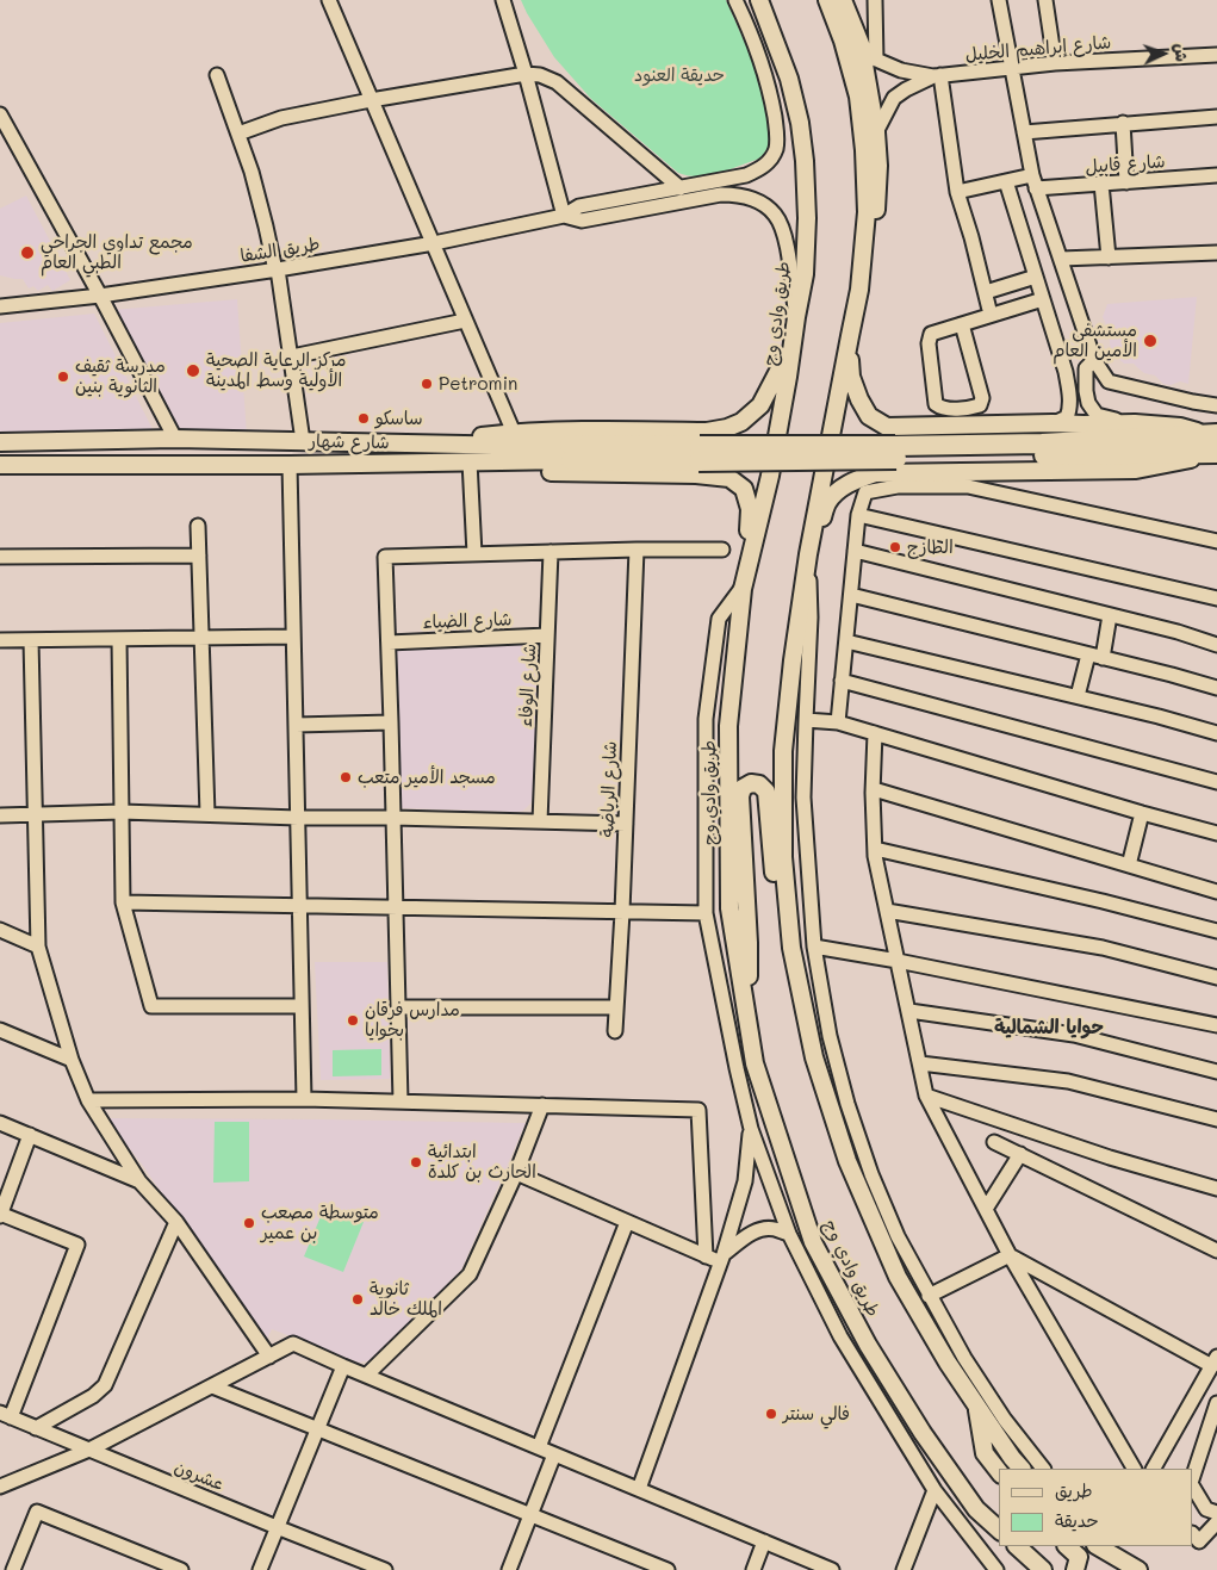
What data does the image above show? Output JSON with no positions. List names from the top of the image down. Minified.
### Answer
{"streets":{"main road":["طريق وادي وج","شارع شهار"],"street":["شارع إبراهيم الخليل","شارع قابيل","طريق الشفا","شارع الضياء","شارع الوفاء","شارع الرياضة","عشرون"]},"crossings":[["شارع الضياء","شارع الوفاء"]],"districts":["حوايا الشمالية"],"parks":["حديقة العنود"],"places":["مجمع تداوي الجراحي الطبي العام","مستشفى الأمين العام","مركز الرعاية الصحية الأولية وسط المدينة","مدرسة ثقيف الثانوية بنين","Petromin","ساسكو","الطازج","مسجد الأمير متعب","مدارس فرقان بحوايا","ابتدائية الحارث بن كلدة","متوسطة مصعب بن عمير","ثانوية الملك خالد","فالي سنتر"],"legend":["طريق","حديقة"],"north":"right"}
